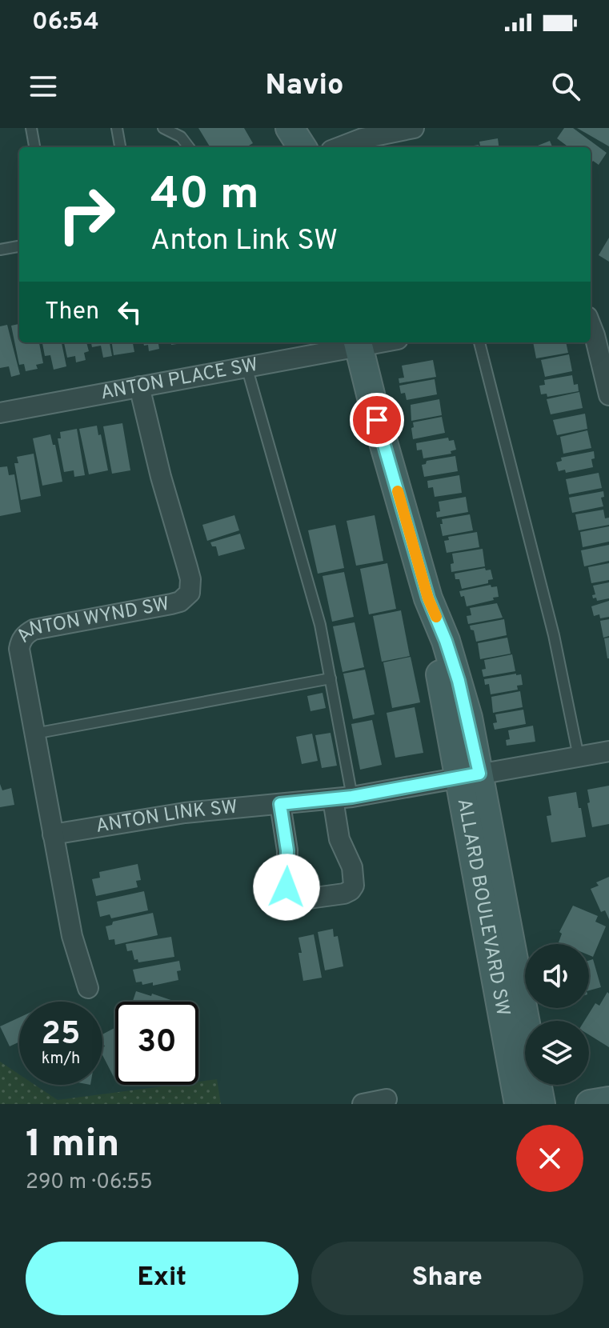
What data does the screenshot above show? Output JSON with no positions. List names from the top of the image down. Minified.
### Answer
{"streets":{"street":["ANTON PLACE SW","ANTON WYND SW","ANTON LINK SW","ALLARD BOULEVARD SW"]},"crossings":[["ANTON PLACE SW","ANTON WYND SW"],["ANTON PLACE SW","ALLARD BOULEVARD SW"],["ANTON WYND SW","ANTON LINK SW"],["ANTON LINK SW","ALLARD BOULEVARD SW"]],"page":{"status":"06:54","header":"Navio","turn":["40 m","Anton Link SW"],"then":"Then","speed":"25 km/h","limit":"30","heading":["1 min","290 m · 06:55"],"buttons":["Exit","Share"]}}
